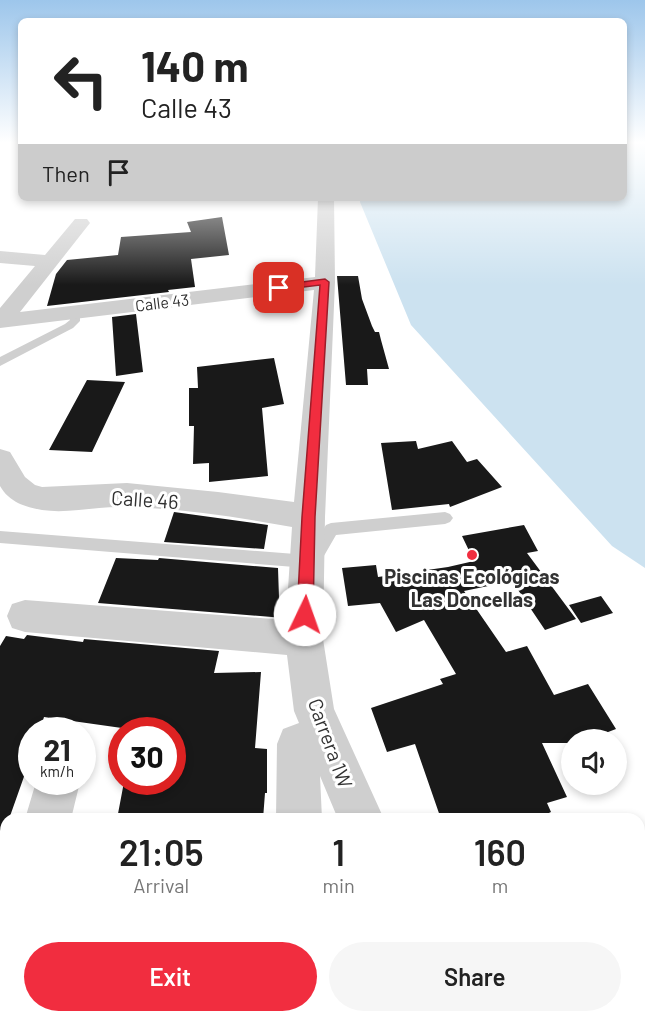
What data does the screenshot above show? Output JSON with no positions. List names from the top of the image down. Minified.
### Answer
{"streets":{"street":["Calle 43","Calle 46","Carrera 1W"]},"crossings":[["Calle 43","Carrera 1W"],["Calle 46","Carrera 1W"]],"places":["Piscinas Ecológicas Las Doncellas"],"page":{"turn":["140 m","Calle 43"],"then":"Then","speed":"21 km/h","limit":"30","eta":["21:05","Arrival","1","min","160","m"],"buttons":["Exit","Share"]}}
